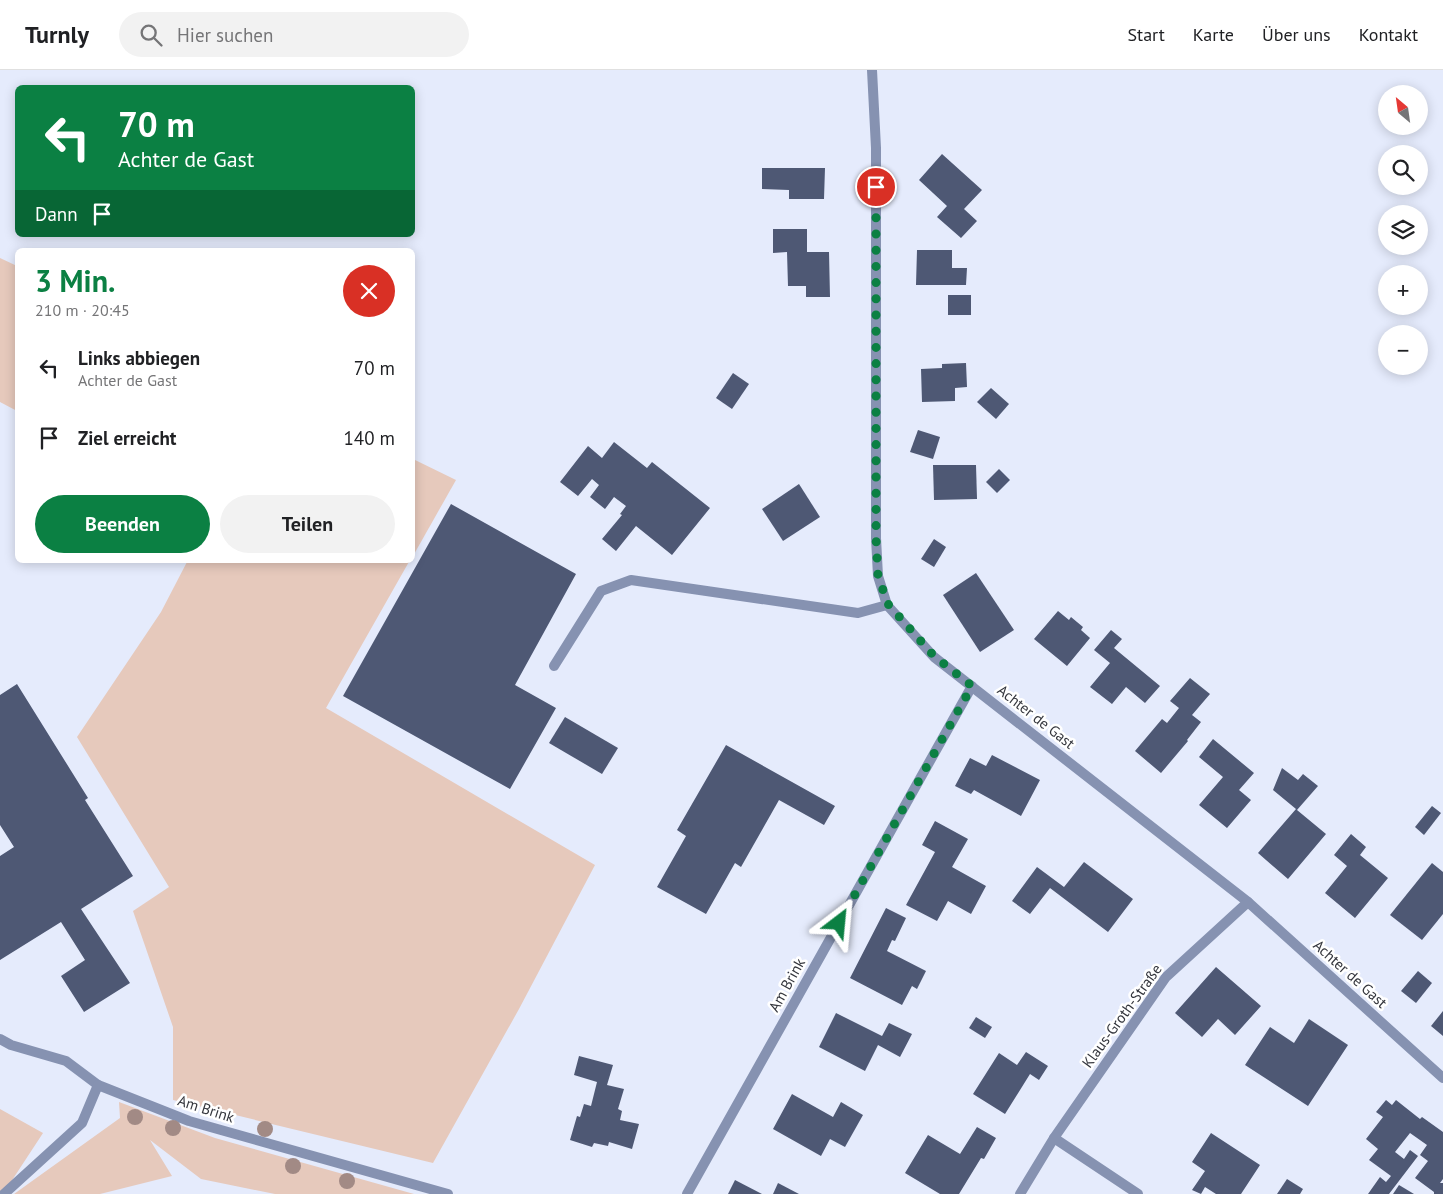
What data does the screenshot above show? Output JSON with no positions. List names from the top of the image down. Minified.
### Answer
{"streets":{"street":["Achter de Gast","Am Brink","Klaus-Groth-Straße"]},"crossings":[["Achter de Gast","Am Brink"],["Achter de Gast","Klaus-Groth-Straße"]],"north":"top left","page":{"header":"Turnly","search":"Hier suchen","nav":["Start","Karte","Über uns","Kontakt"],"map_buttons":["+","−"],"turn":["70 m","Achter de Gast"],"then":"Dann","heading":["3 Min.","210 m · 20:45"],"list":[{"name":"Links abbiegen","note":"Achter de Gast","value":"70 m"},{"name":"Ziel erreicht","value":"140 m"}],"buttons":["Beenden","Teilen"]}}
